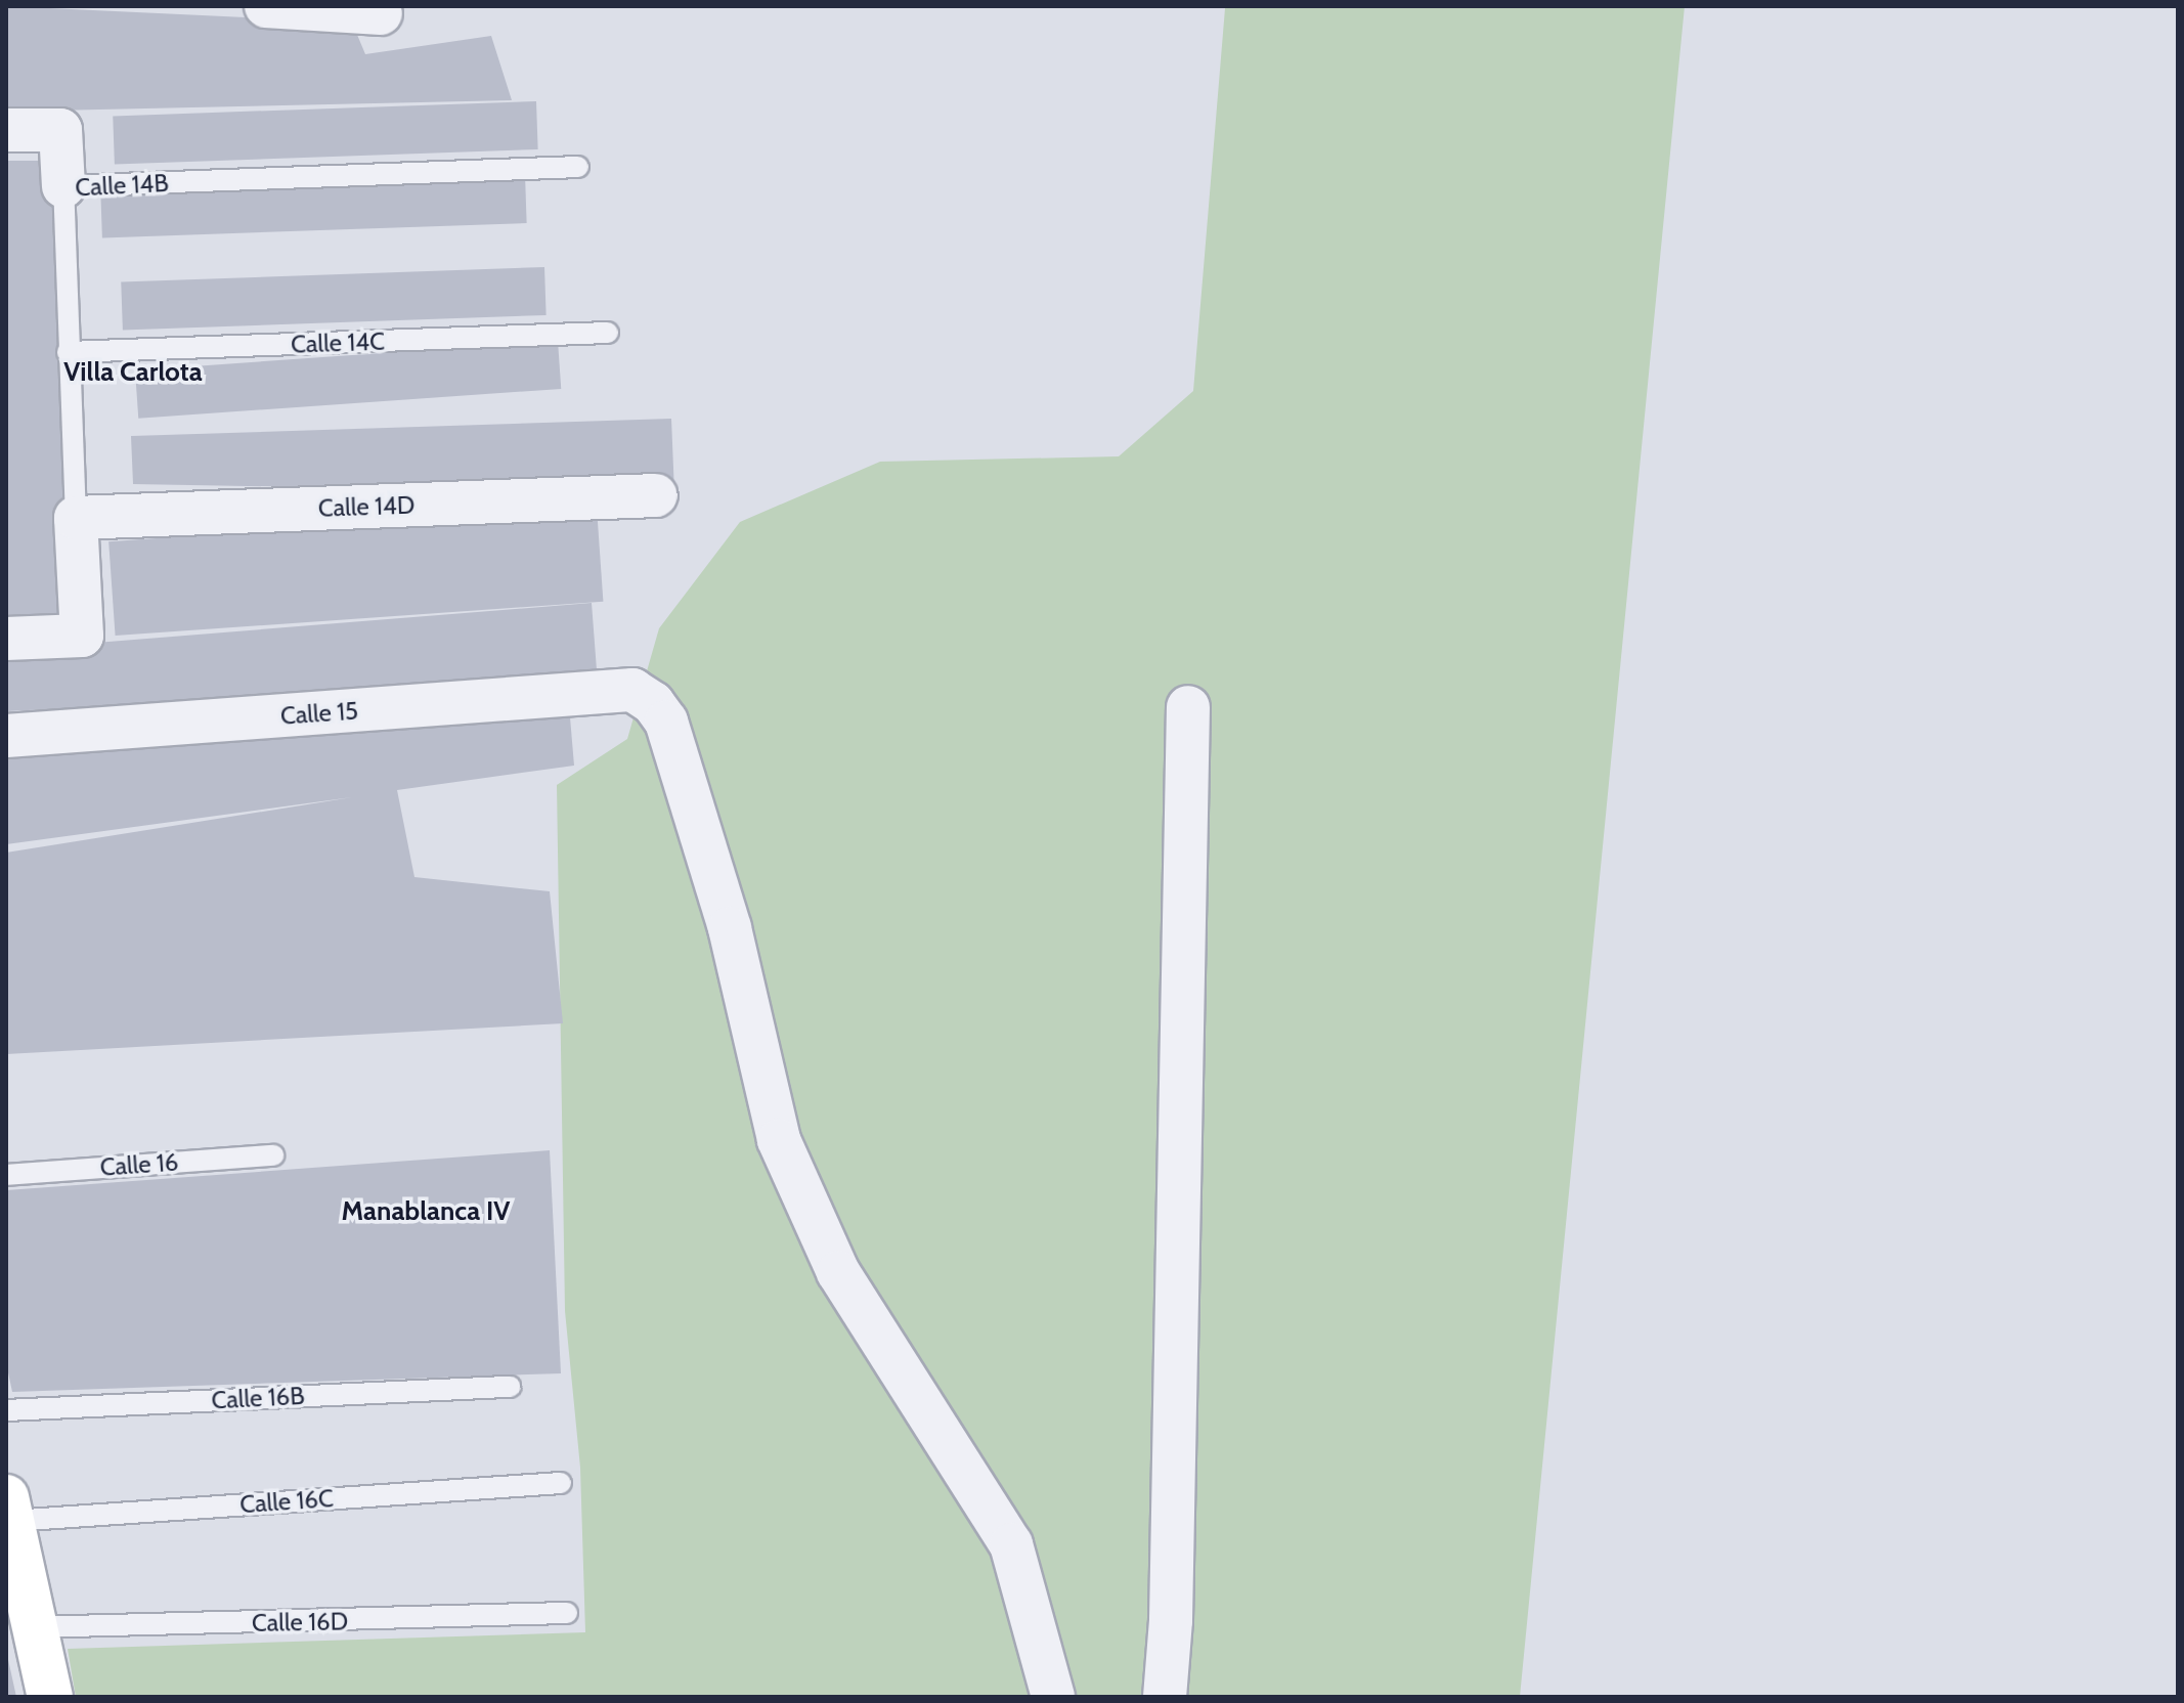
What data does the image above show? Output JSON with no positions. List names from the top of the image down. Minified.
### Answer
{"streets":{"street":["Calle 14B","Calle 14D","Calle 15"],"lane":["Calle 14C","Calle 16","Calle 16B","Calle 16C","Calle 16D"]},"crossings":[["Calle 14B","Calle 14C"],["Calle 14B","Calle 14D"]],"districts":["Villa Carlota","Manablanca IV"]}
